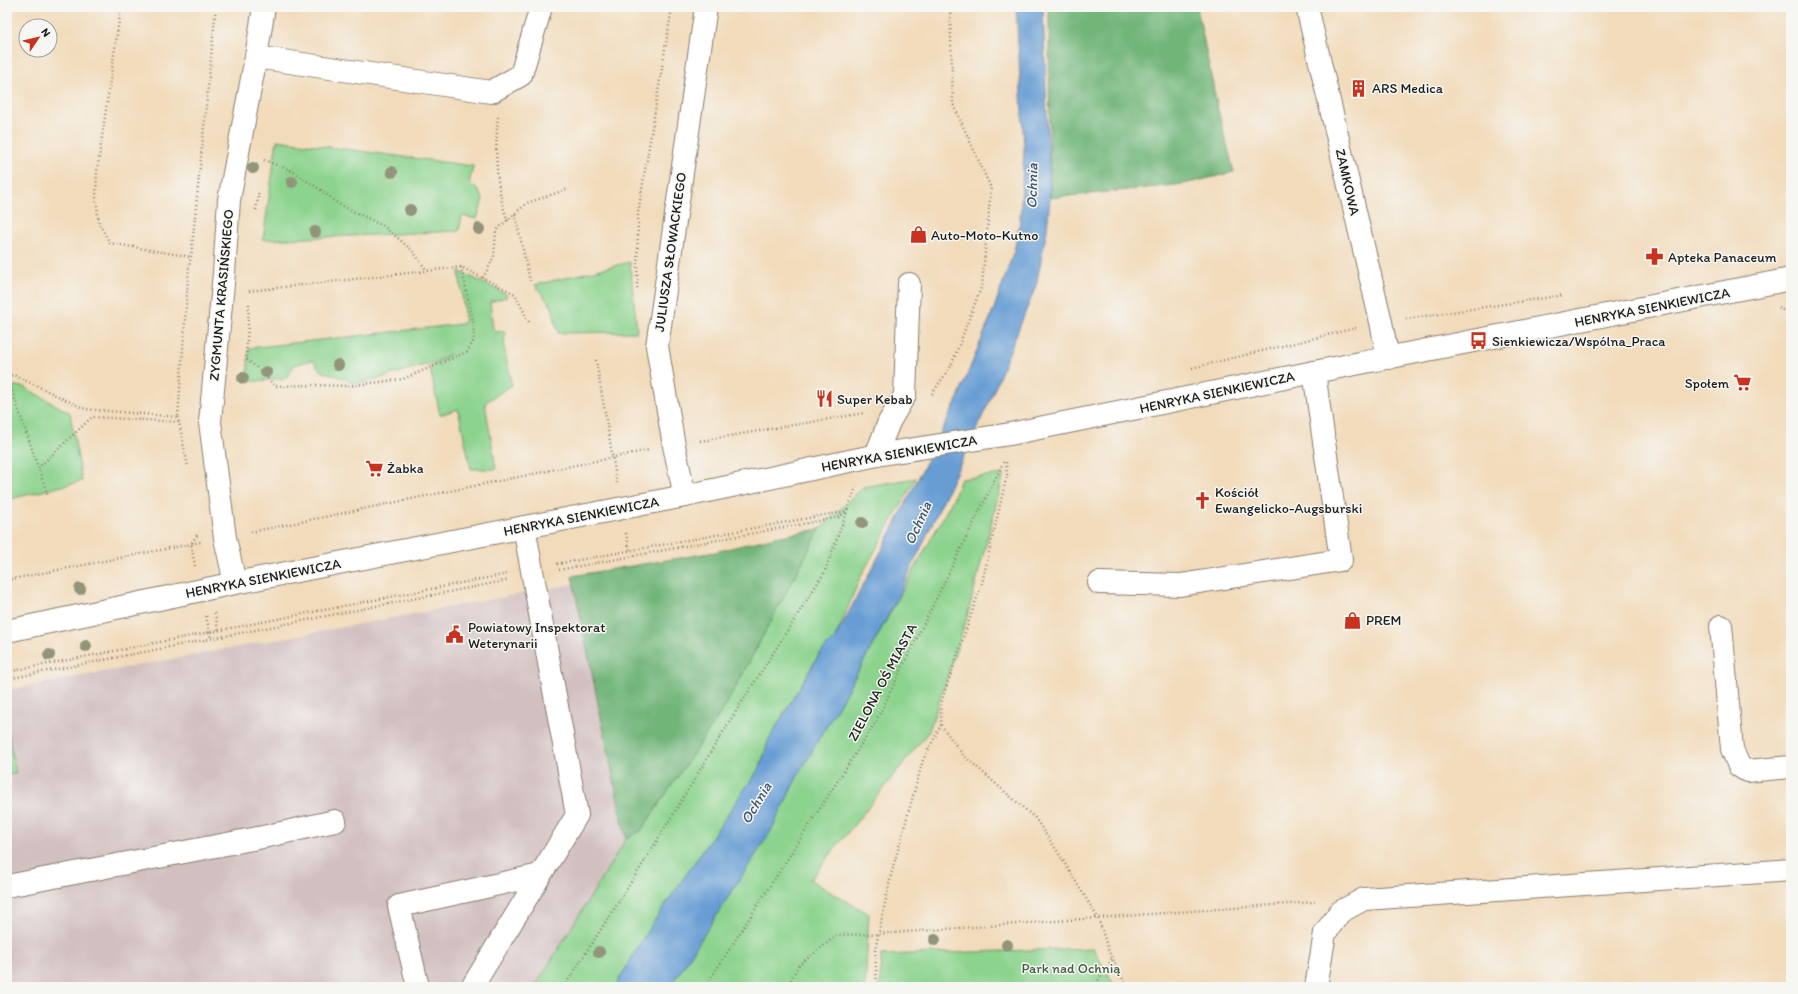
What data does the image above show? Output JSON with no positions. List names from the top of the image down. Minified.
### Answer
{"streets":{"street":["ZAMKOWA","JULIUSZA SŁOWACKIEGO","ZYGMUNTA KRASIŃSKIEGO","HENRYKA SIENKIEWICZA"],"path":["ZIELONA OŚ MIASTA"]},"crossings":[["ZAMKOWA","HENRYKA SIENKIEWICZA"],["JULIUSZA SŁOWACKIEGO","HENRYKA SIENKIEWICZA"],["ZYGMUNTA KRASIŃSKIEGO","HENRYKA SIENKIEWICZA"]],"water":["Ochnia"],"parks":["Park nad Ochnią"],"places":{"building":["ARS Medica"],"shop":["Auto-Moto-Kutno","PREM"],"pharmacy":["Apteka Panaceum"],"bus stop":["Sienkiewicza/Wspólna_Praca"],"supermarket":["Społem","Żabka"],"restaurant":["Super Kebab"],"church":["Kościół Ewangelicko-Augsburski"],"public building":["Powiatowy Inspektorat Weterynarii"]},"north":"top right"}
